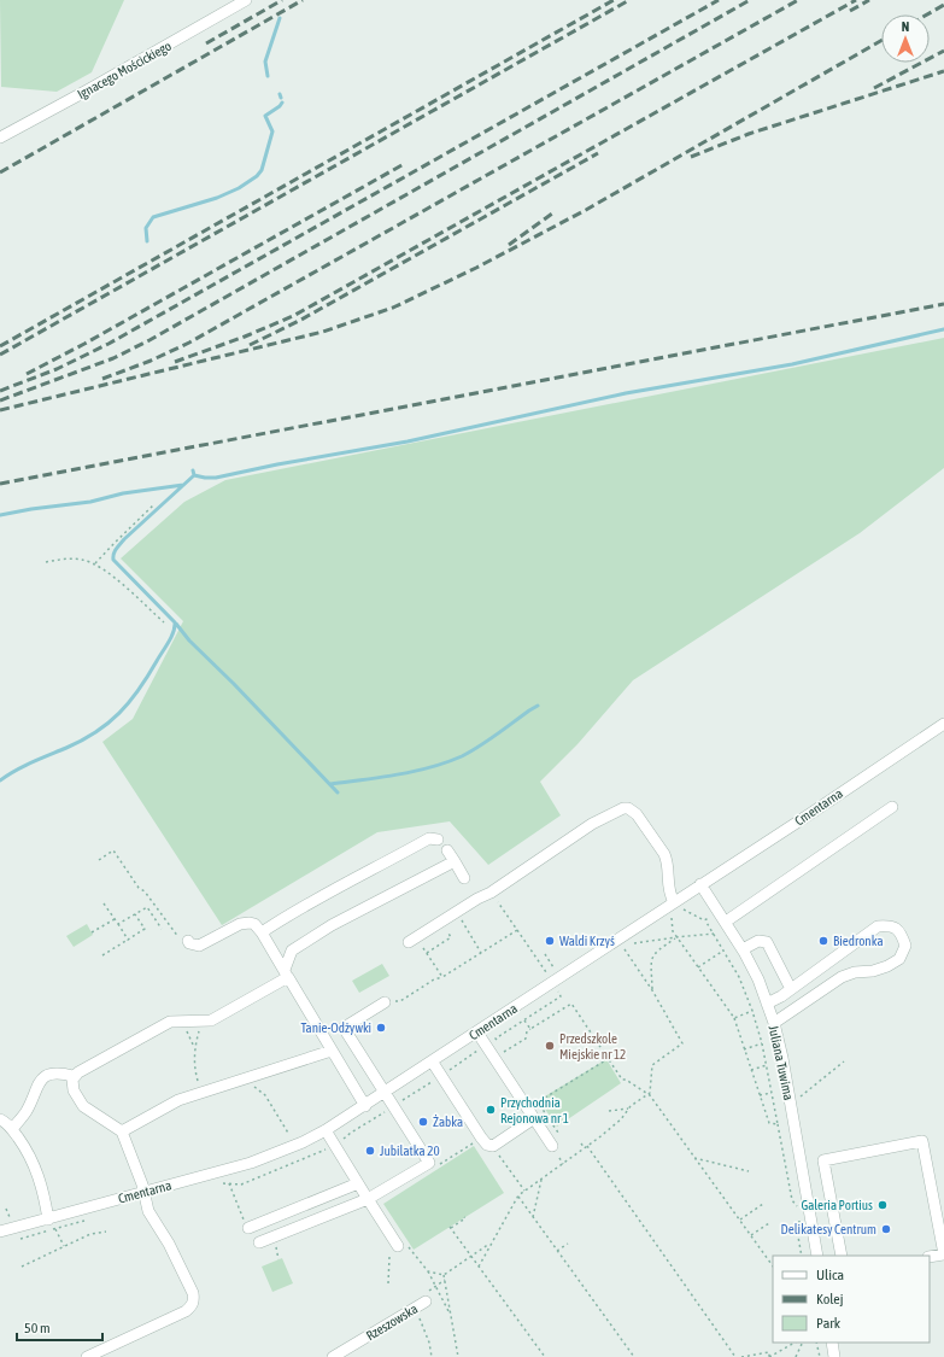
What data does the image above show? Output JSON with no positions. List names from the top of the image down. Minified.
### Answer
{"streets":{"street":["Ignacego Mościckiego","Cmentarna","Juliana Tuwima","Rzeszowska"]},"crossings":[["Cmentarna","Juliana Tuwima"]],"places":["Waldi Krzyś","Biedronka","Tanie-Odżywki","Przedszkole Miejskie nr 12","Przychodnia Rejonowa nr 1","Żabka","Jubilatka 20","Galeria Portius","Delikatesy Centrum"],"legend":["Ulica","Kolej","Park"],"scale_bar":"50 m","north":"top"}
